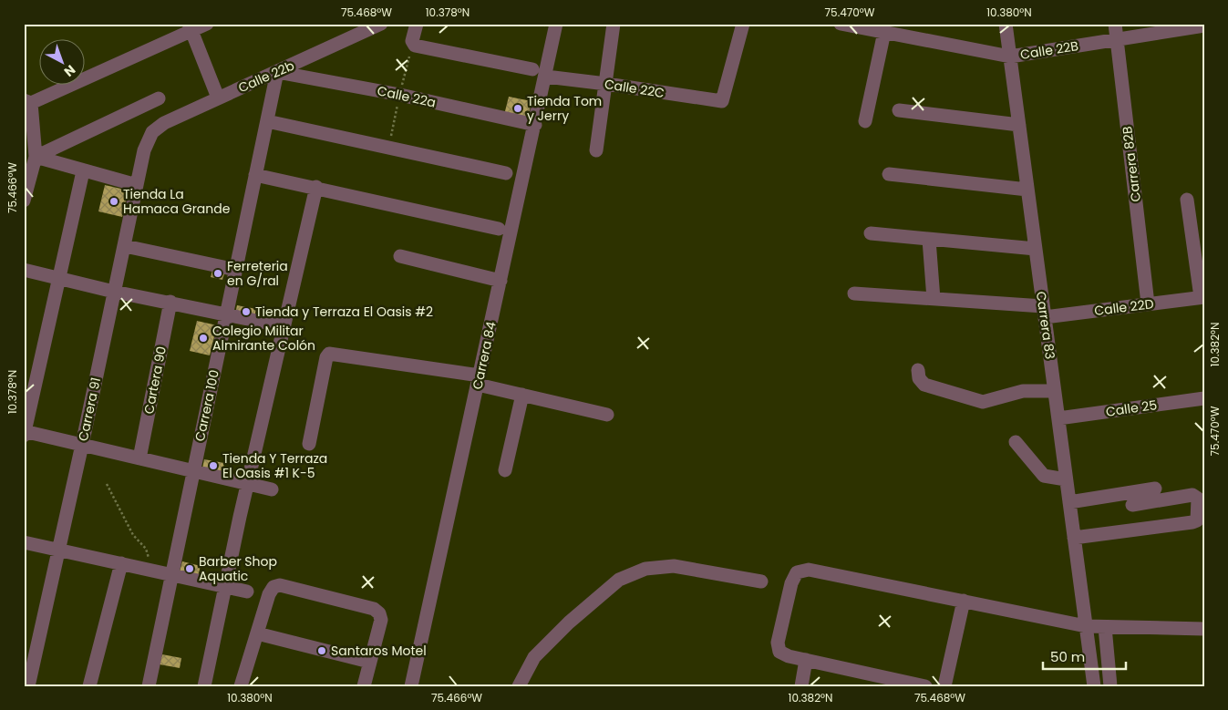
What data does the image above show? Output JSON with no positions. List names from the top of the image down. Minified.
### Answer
{"streets":{"street":["Calle 22B","Calle 22b","Calle 22C","Calle 22a","Carrera 82B","Calle 22D","Carrera 83","Carrera 84","Cartera 90","Carrera 100","Calle 25","Carrera 91"]},"crossings":[["Calle 22B","Carrera 82B"],["Calle 22B","Carrera 83"],["Calle 22b","Calle 22a"],["Calle 22b","Carrera 100"],["Calle 22b","Carrera 91"],["Calle 22C","Carrera 84"],["Calle 22a","Carrera 84"],["Calle 22a","Carrera 100"],["Carrera 82B","Calle 22D"],["Calle 22D","Carrera 83"],["Carrera 83","Calle 25"]],"places":["Tienda Tom y Jerry","Tienda La Hamaca Grande","Ferreteria en G/ral","Tienda y Terraza El Oasis #2","Colegio Militar Almirante Colón","Tienda Y Terraza El Oasis #1 K-5","Barber Shop Aquatic","Santaros Motel"],"scale_bar":"50 m","north":"bottom right","coordinates":["75.468°W","10.378°N","75.470°W","10.380°N","75.466°W","10.382°N"]}
